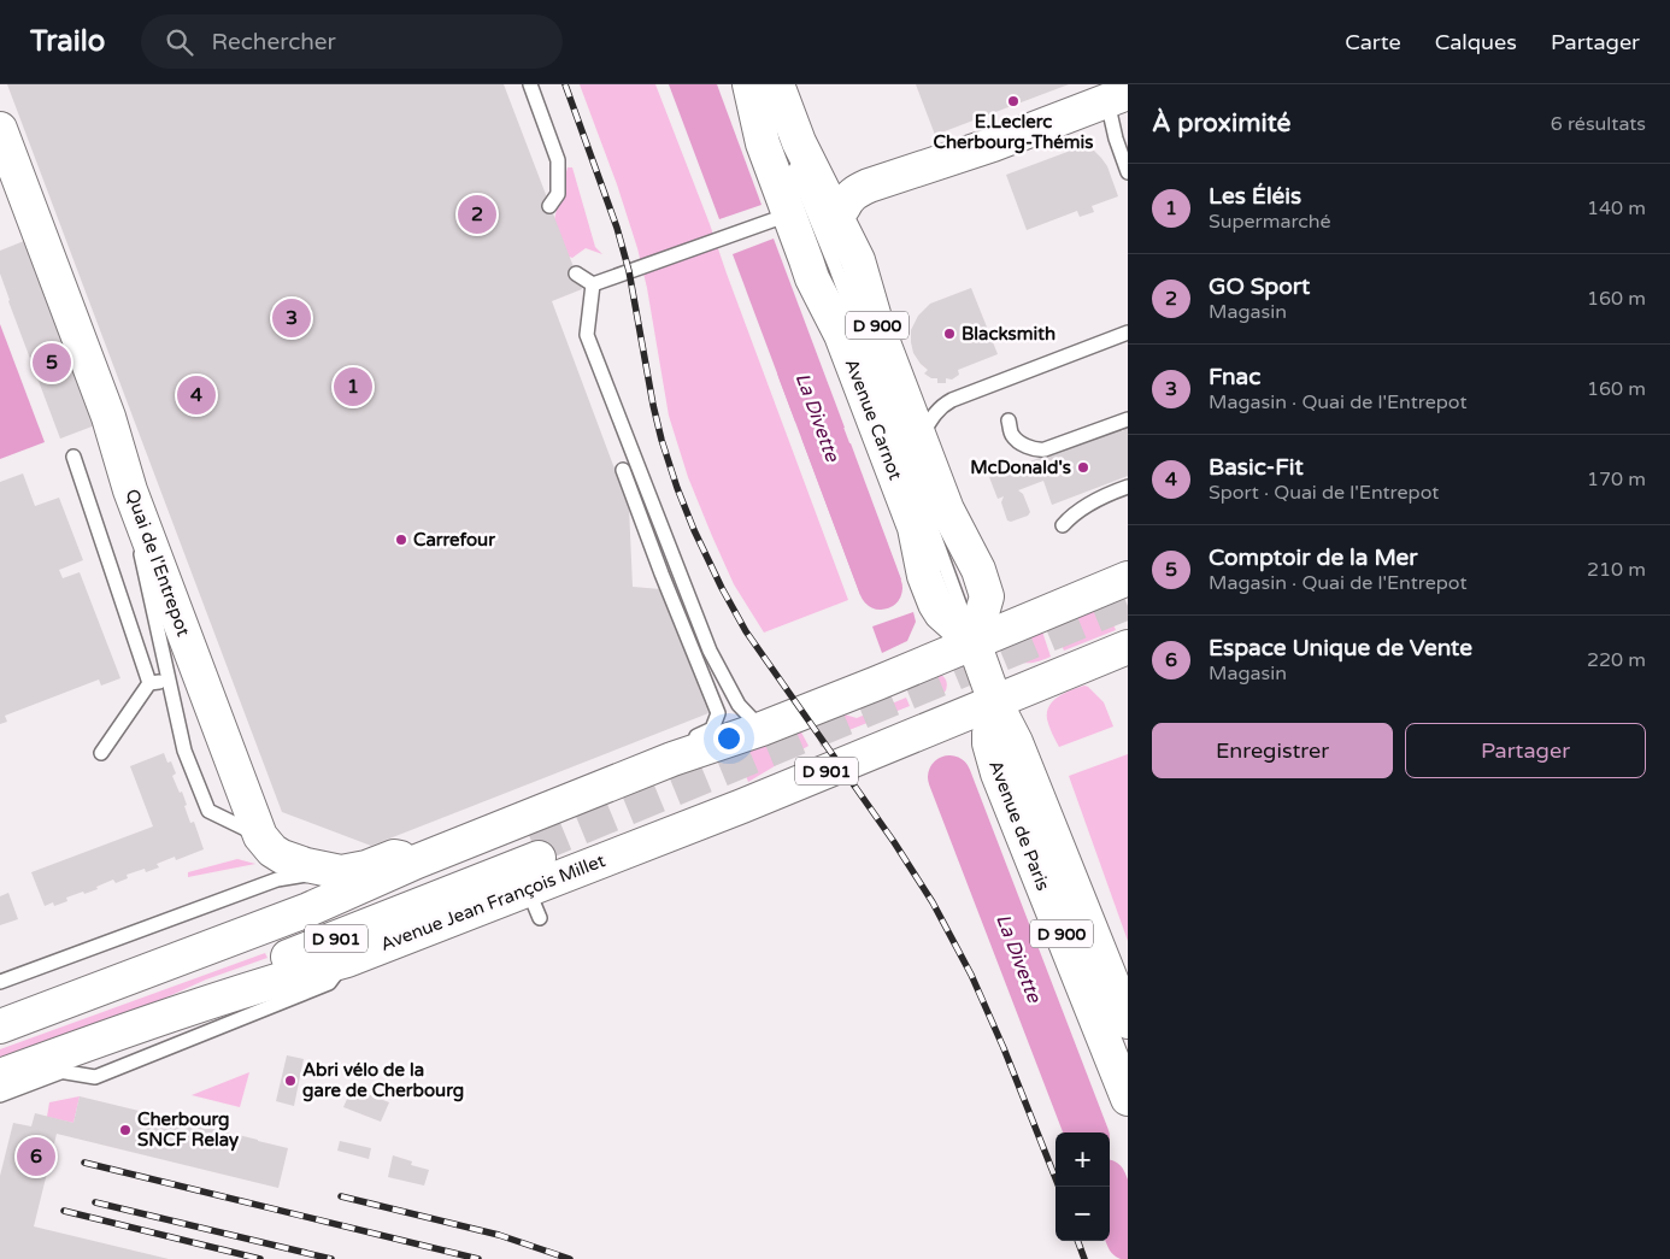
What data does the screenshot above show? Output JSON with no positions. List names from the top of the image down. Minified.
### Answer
{"streets":{"main road":["D 900","Avenue Carnot","Quai de l'Entrepot","D 901","Avenue de Paris","Avenue Jean François Millet"]},"crossings":[["D 900","Avenue Carnot"],["D 900","D 901"],["D 900","Avenue de Paris"],["D 900","Avenue Jean François Millet"],["Avenue Carnot","D 901"],["Quai de l'Entrepot","D 901"],["D 901","Avenue de Paris"],["D 901","Avenue Jean François Millet"],["Avenue de Paris","Avenue Jean François Millet"]],"water":["La Divette"],"places":["E.Leclerc Cherbourg-Thémis","Blacksmith","McDonald's","Carrefour","Abri vélo de la gare de Cherbourg","Cherbourg SNCF Relay"],"page":{"header":"Trailo","search":"Rechercher","nav":["Carte","Calques","Partager"],"heading":["À proximité","6 résultats"],"list":[{"mark":"1","name":"Les Éléis","note":"Supermarché","value":"140 m"},{"mark":"2","name":"GO Sport","note":"Magasin","value":"160 m"},{"mark":"3","name":"Fnac","note":"Magasin · Quai de l'Entrepot","value":"160 m"},{"mark":"4","name":"Basic-Fit","note":"Sport · Quai de l'Entrepot","value":"170 m"},{"mark":"5","name":"Comptoir de la Mer","note":"Magasin · Quai de l'Entrepot","value":"210 m"},{"mark":"6","name":"Espace Unique de Vente","note":"Magasin","value":"220 m"}],"pins":["2","3","5","1","4","6"],"buttons":["Enregistrer","Partager"],"map_buttons":["+","−"]}}
